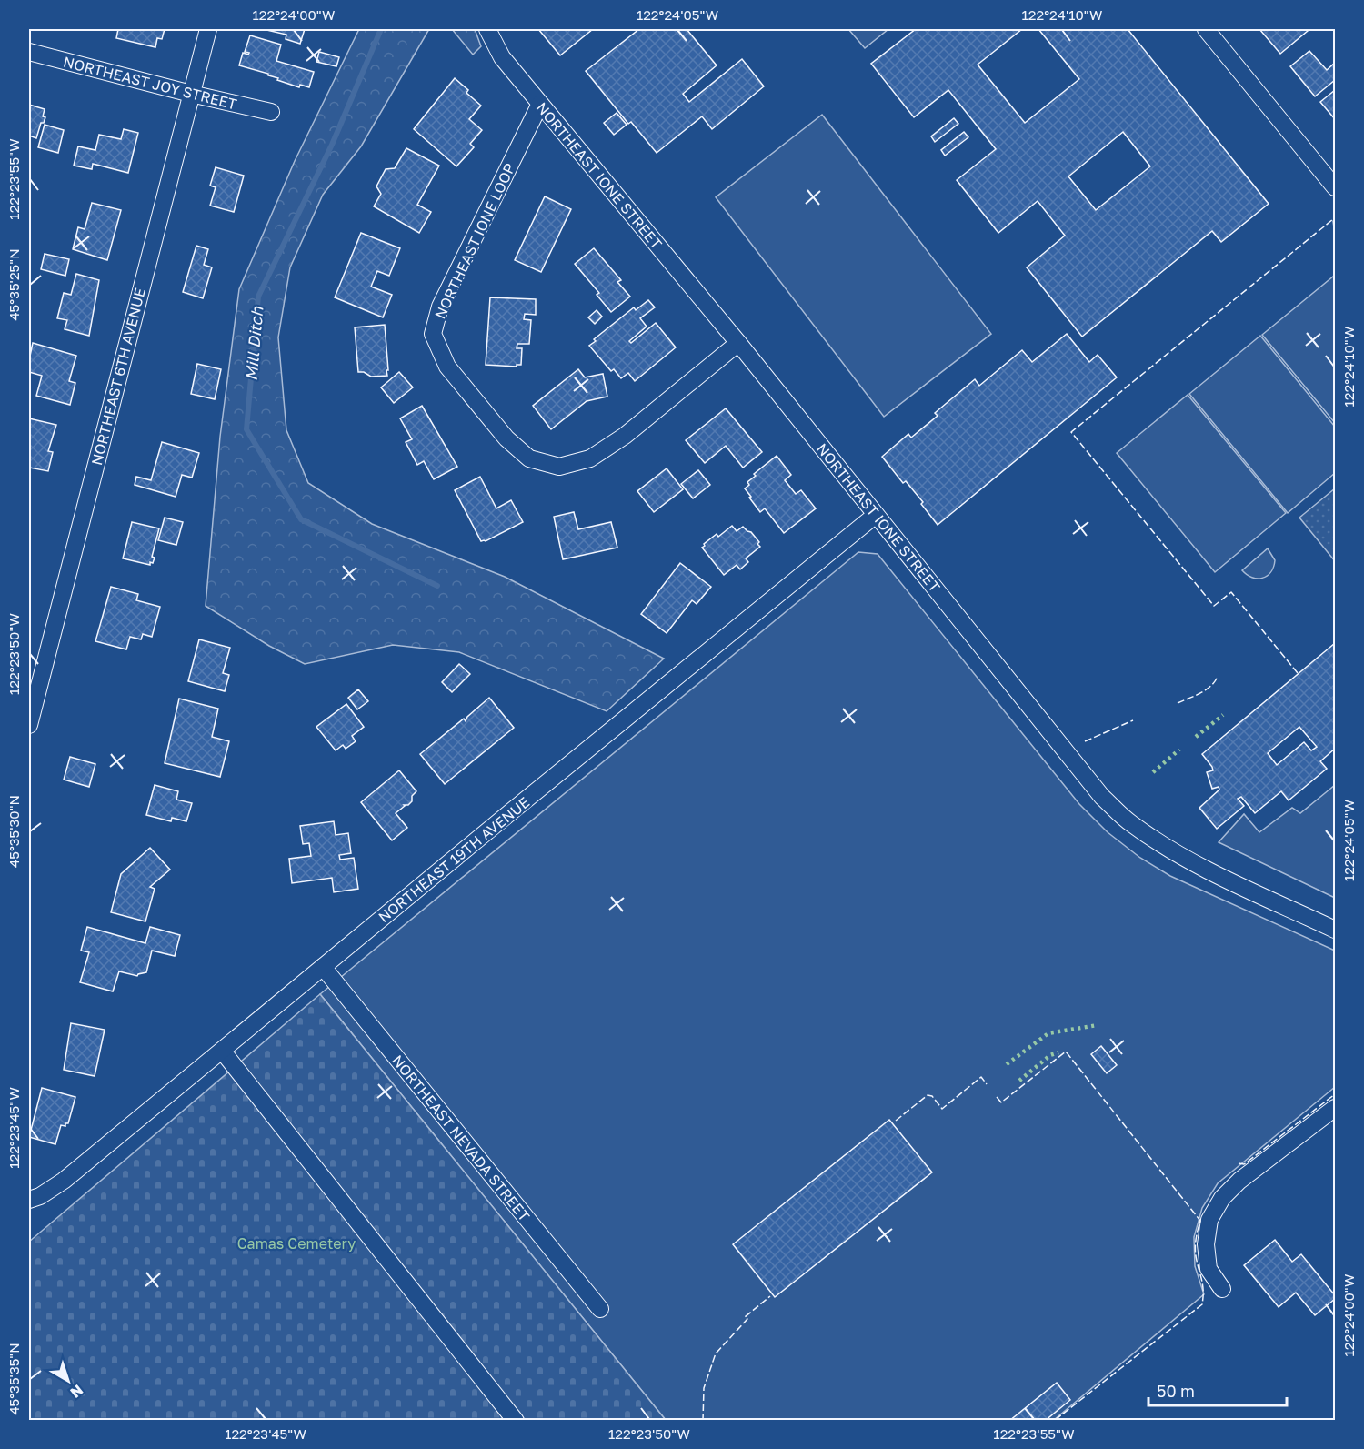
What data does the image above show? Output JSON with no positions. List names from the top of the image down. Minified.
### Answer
{"streets":{"street":["NORTHEAST JOY STREET","NORTHEAST IONE STREET","NORTHEAST IONE LOOP","NORTHEAST 6TH AVENUE","NORTHEAST 19TH AVENUE","NORTHEAST NEVADA STREET"]},"crossings":[["NORTHEAST JOY STREET","NORTHEAST 6TH AVENUE"],["NORTHEAST IONE STREET","NORTHEAST IONE LOOP"],["NORTHEAST IONE STREET","NORTHEAST 19TH AVENUE"],["NORTHEAST 19TH AVENUE","NORTHEAST NEVADA STREET"]],"water":["Mill Ditch"],"parks":["Camas Cemetery"],"scale_bar":"50 m","north":"bottom right","coordinates":["122°24'00\"W","122°24'05\"W","122°24'10\"W","122°23'55\"W","45°35'25\"N","122°23'50\"W","45°35'30\"N","122°23'45\"W","45°35'35\"N"]}
